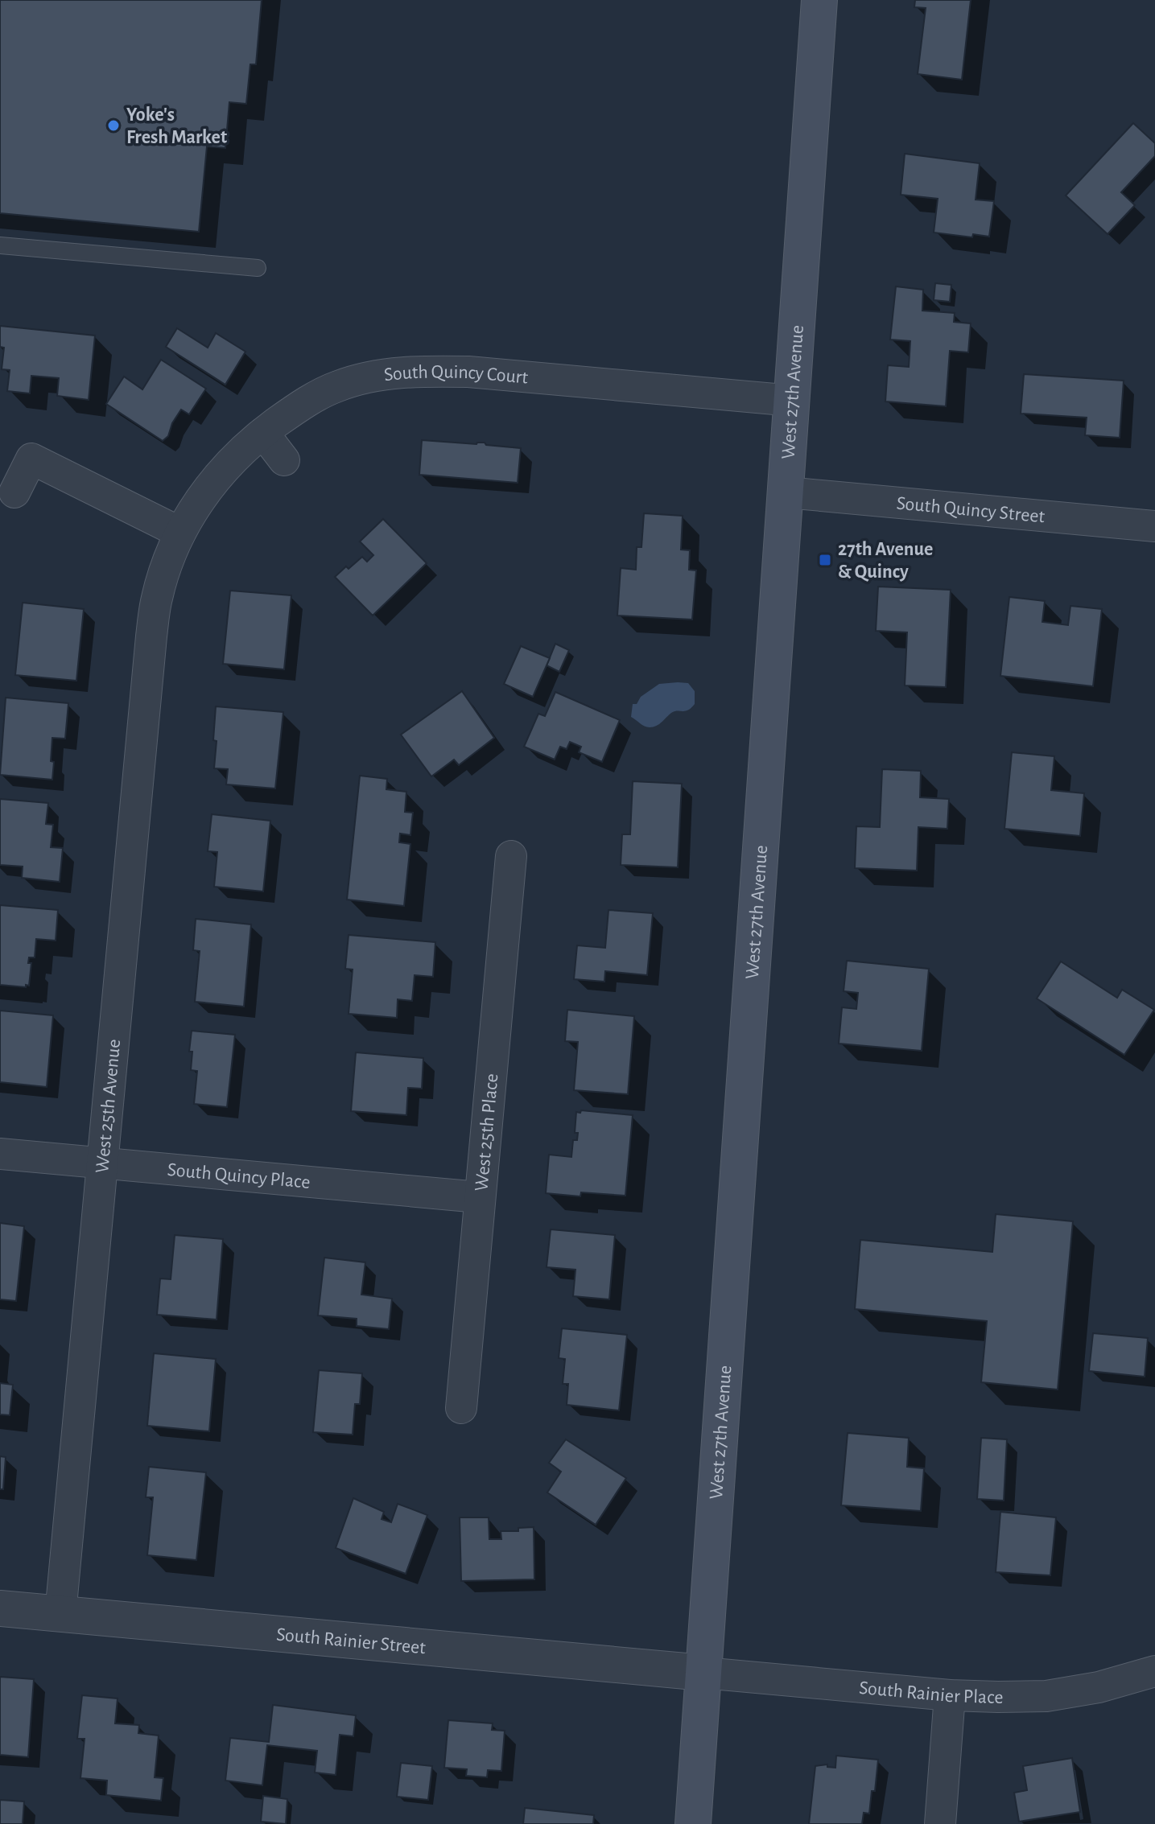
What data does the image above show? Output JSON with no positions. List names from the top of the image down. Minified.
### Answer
{"streets":{"main road":["West 27th Avenue"],"street":["South Quincy Court","South Quincy Street","West 25th Avenue","West 25th Place","South Quincy Place","South Rainier Street","South Rainier Place"]},"crossings":[["South Quincy Court","West 27th Avenue"],["South Quincy Court","West 25th Avenue"],["West 27th Avenue","South Quincy Street"],["West 27th Avenue","South Rainier Street"],["West 27th Avenue","South Rainier Place"],["West 25th Avenue","South Quincy Place"],["West 25th Avenue","South Rainier Street"],["West 25th Place","South Quincy Place"],["South Rainier Street","South Rainier Place"]],"places":{"other":["Yoke's Fresh Market"],"transit":["27th Avenue & Quincy"]}}
